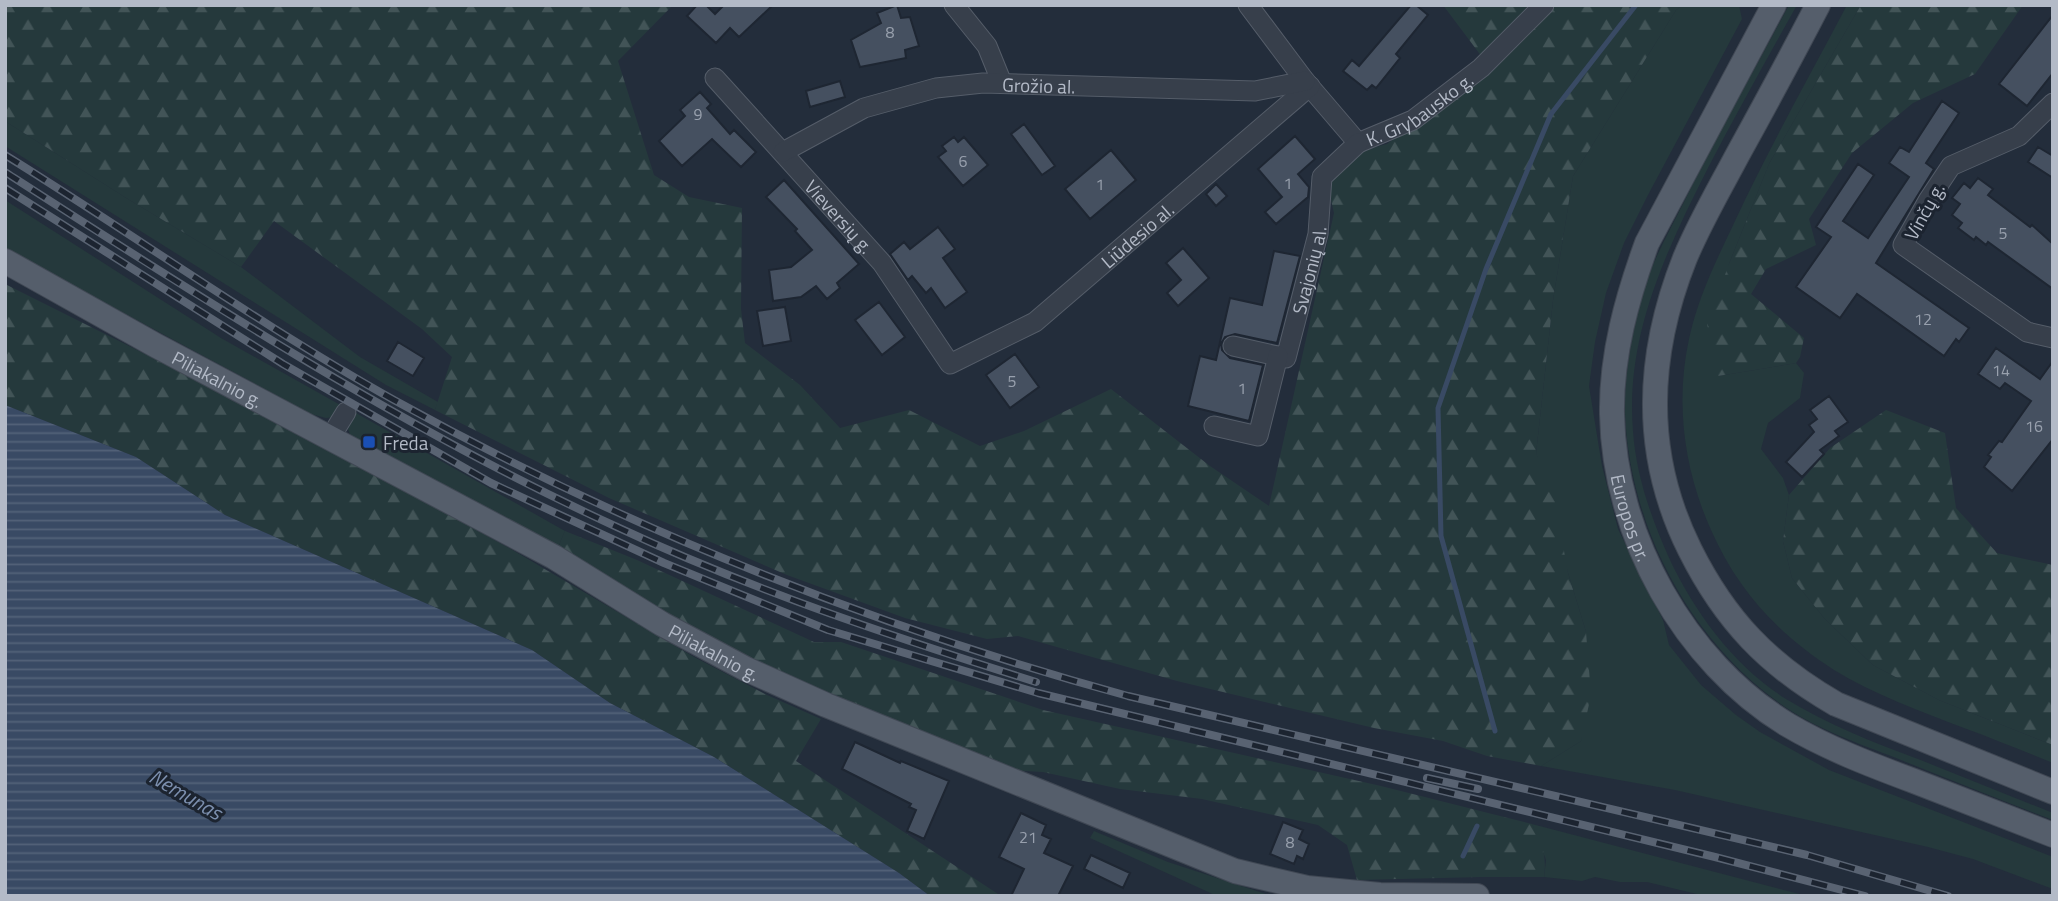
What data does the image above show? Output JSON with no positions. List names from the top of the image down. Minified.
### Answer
{"streets":{"main road":["Piliakalnio g.","Europos pr."],"street":["Grožio al.","K. Grybausko g.","Vinčų g.","Vieversių g.","Liūdesio al.","Svajonių al."]},"crossings":[["Grožio al.","K. Grybausko g."],["Grožio al.","Vieversių g."],["Grožio al.","Liūdesio al."],["K. Grybausko g.","Liūdesio al."],["K. Grybausko g.","Svajonių al."],["Vieversių g.","Liūdesio al."]],"water":["Nemunas"],"places":{"transit":["Freda"]},"house_numbers":["8","9","6","1","1","5","12","14","5","1","16","21","8"]}
